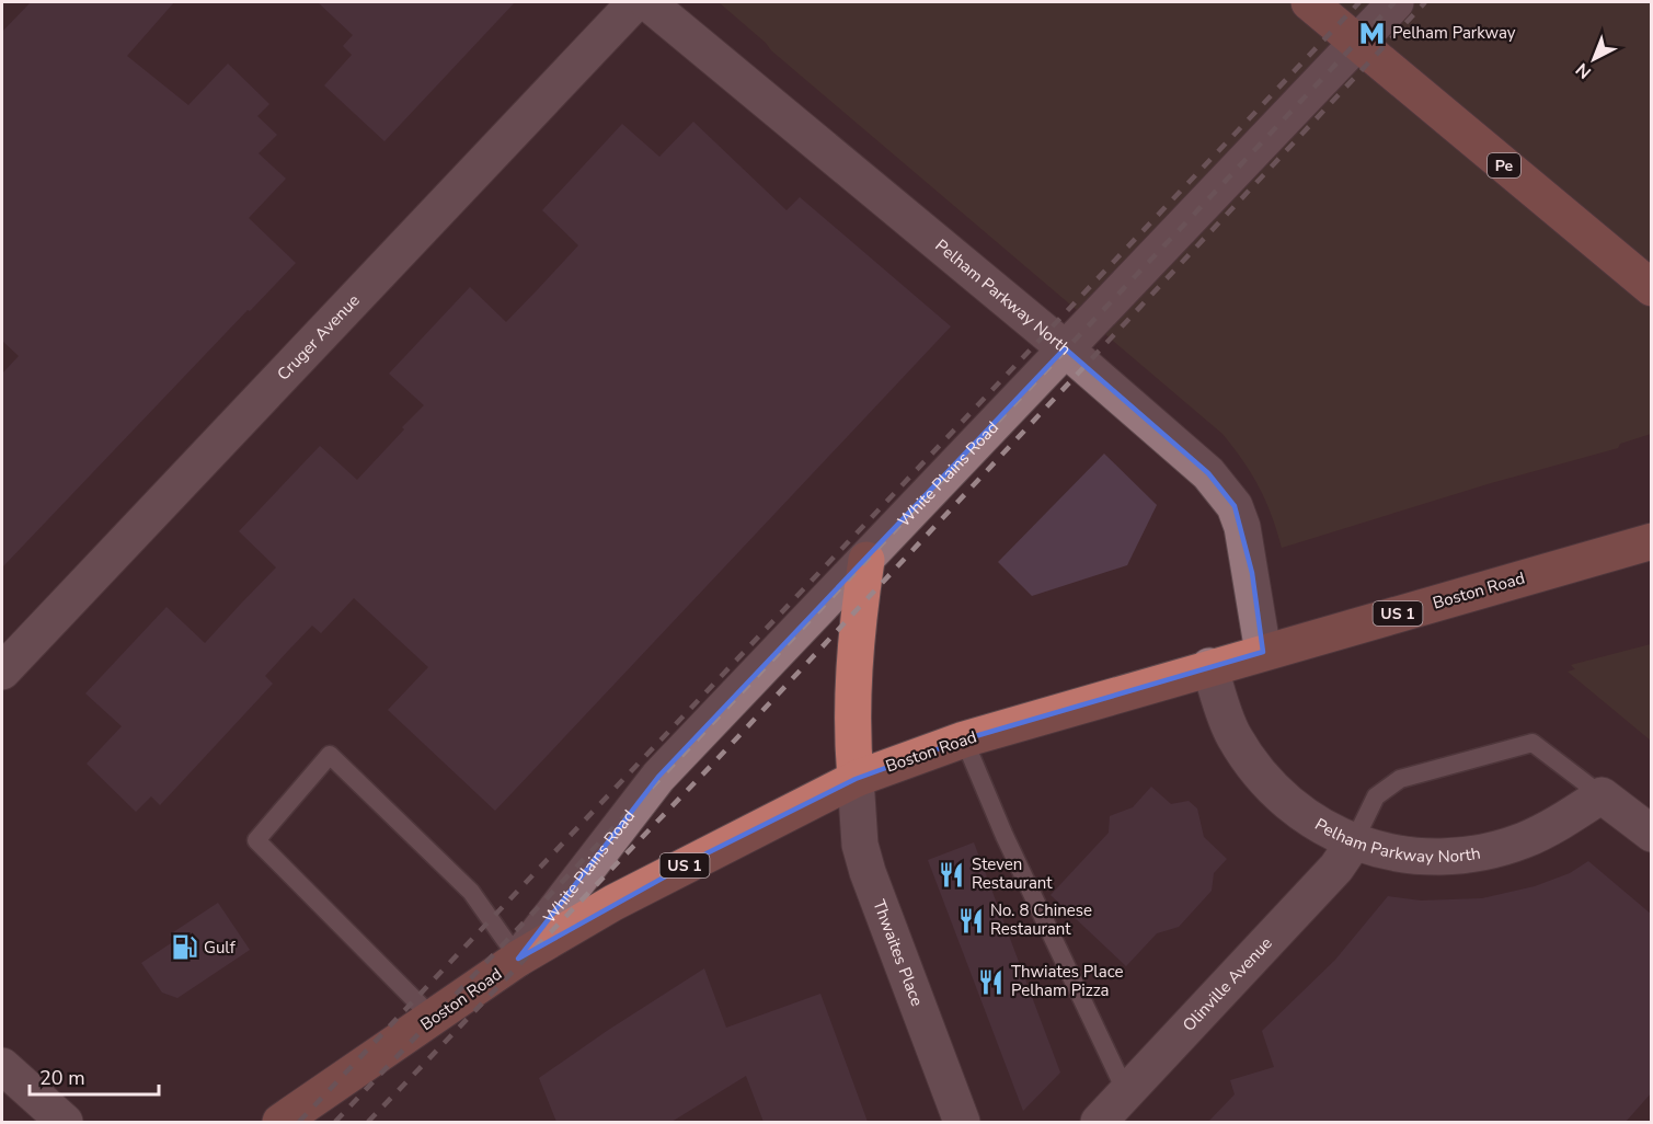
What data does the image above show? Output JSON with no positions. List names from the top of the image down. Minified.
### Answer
{"streets":{"main road":["Pe","Boston Road","US 1"],"street":["Pelham Parkway North","Cruger Avenue","White Plains Road","Thwaites Place","Olinville Avenue"]},"crossings":[["Pe","White Plains Road"],["Pelham Parkway North","White Plains Road"],["Pelham Parkway North","Boston Road"],["Pelham Parkway North","Olinville Avenue"],["White Plains Road","Boston Road"],["Boston Road","Thwaites Place"]],"places":{"metro station":["Pelham Parkway"],"restaurant":["Steven Restaurant","No. 8 Chinese Restaurant","Thwiates Place Pelham Pizza"],"fuel station":["Gulf"]},"scale_bar":"20 m","north":"bottom left"}
